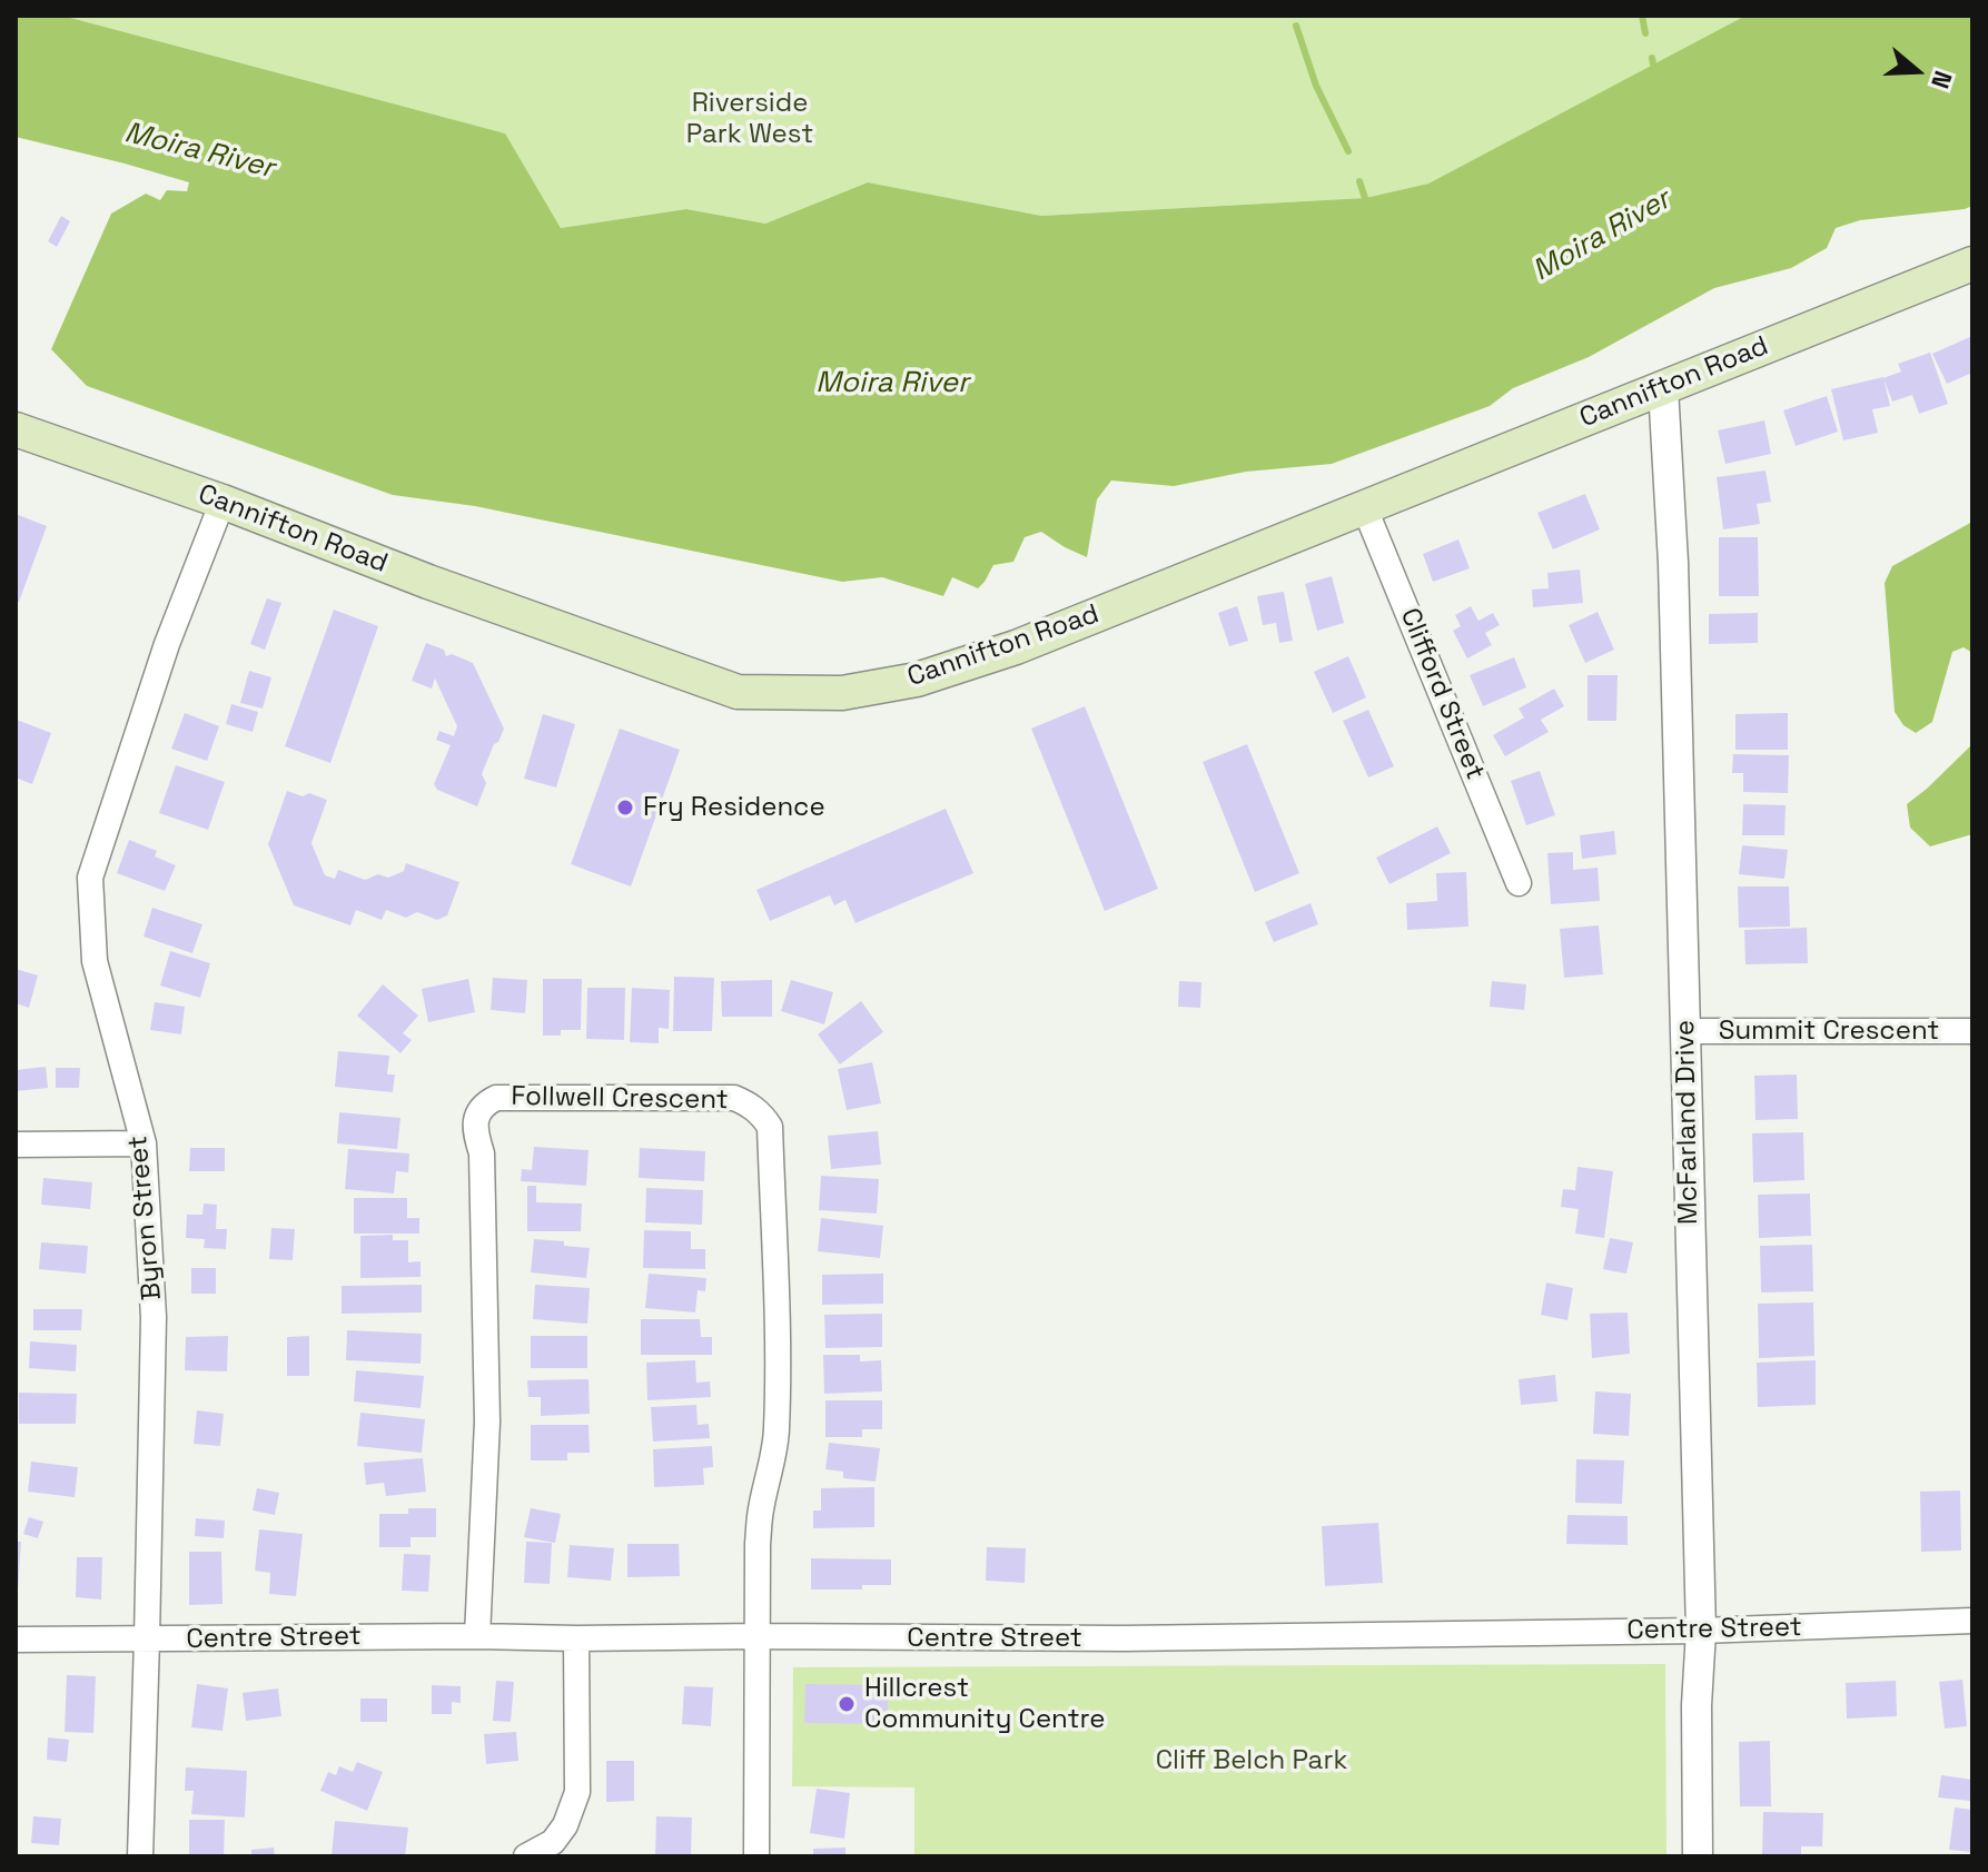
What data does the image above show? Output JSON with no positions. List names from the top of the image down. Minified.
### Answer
{"streets":{"main road":["Cannifton Road"],"street":["Clifford Street","Summit Crescent","Follwell Crescent","McFarland Drive","Byron Street","Centre Street"]},"crossings":[["Cannifton Road","Clifford Street"],["Cannifton Road","McFarland Drive"],["Cannifton Road","Byron Street"],["Summit Crescent","McFarland Drive"],["Follwell Crescent","Centre Street"],["McFarland Drive","Centre Street"],["Byron Street","Centre Street"]],"water":["Moira River"],"parks":["Riverside Park West","Cliff Belch Park"],"places":["Fry Residence","Hillcrest Community Centre"],"north":"right"}
